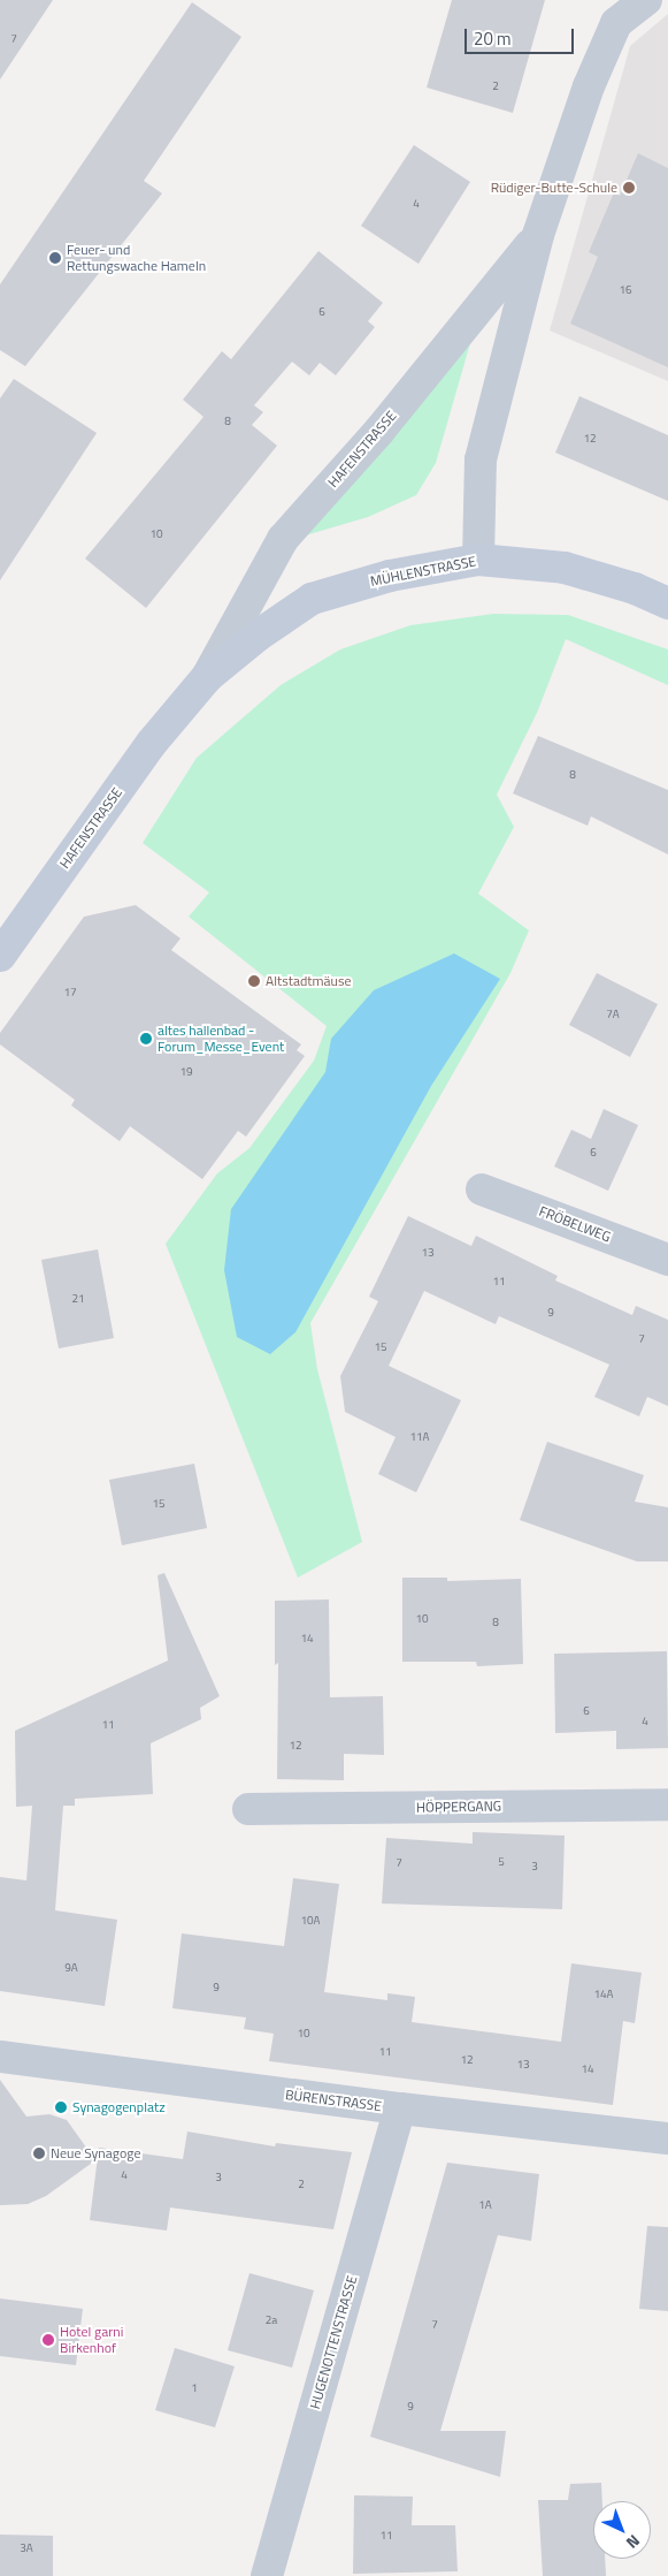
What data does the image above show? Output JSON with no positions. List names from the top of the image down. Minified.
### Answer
{"streets":{"main road":["HAFENSTRASSE","MÜHLENSTRASSE"],"street":["FRÖBELWEG","HÖPPERGANG","BÜRENSTRASSE","HUGENOTTENSTRASSE"]},"crossings":[["HAFENSTRASSE","MÜHLENSTRASSE"],["BÜRENSTRASSE","HUGENOTTENSTRASSE"]],"places":["Rüdiger-Butte-Schule","Feuer- und Rettungswache Hameln","Altstadtmäuse","altes hallenbad - Forum_Messe_Event","Synagogenplatz","Neue Synagoge","Hotel garni Birkenhof"],"house_numbers":["7","2","4","16","6","8","12","10","8","17","7A","19","6","13","11","21","9","7","15","11A","15","10","8","14","6","4","11","12","5","7","3","10A","9A","9","14A","10","11","12","13","14","4","3","2","1A","2a","7","1","9","11","3A"],"scale_bar":"20 m","north":"bottom right"}
